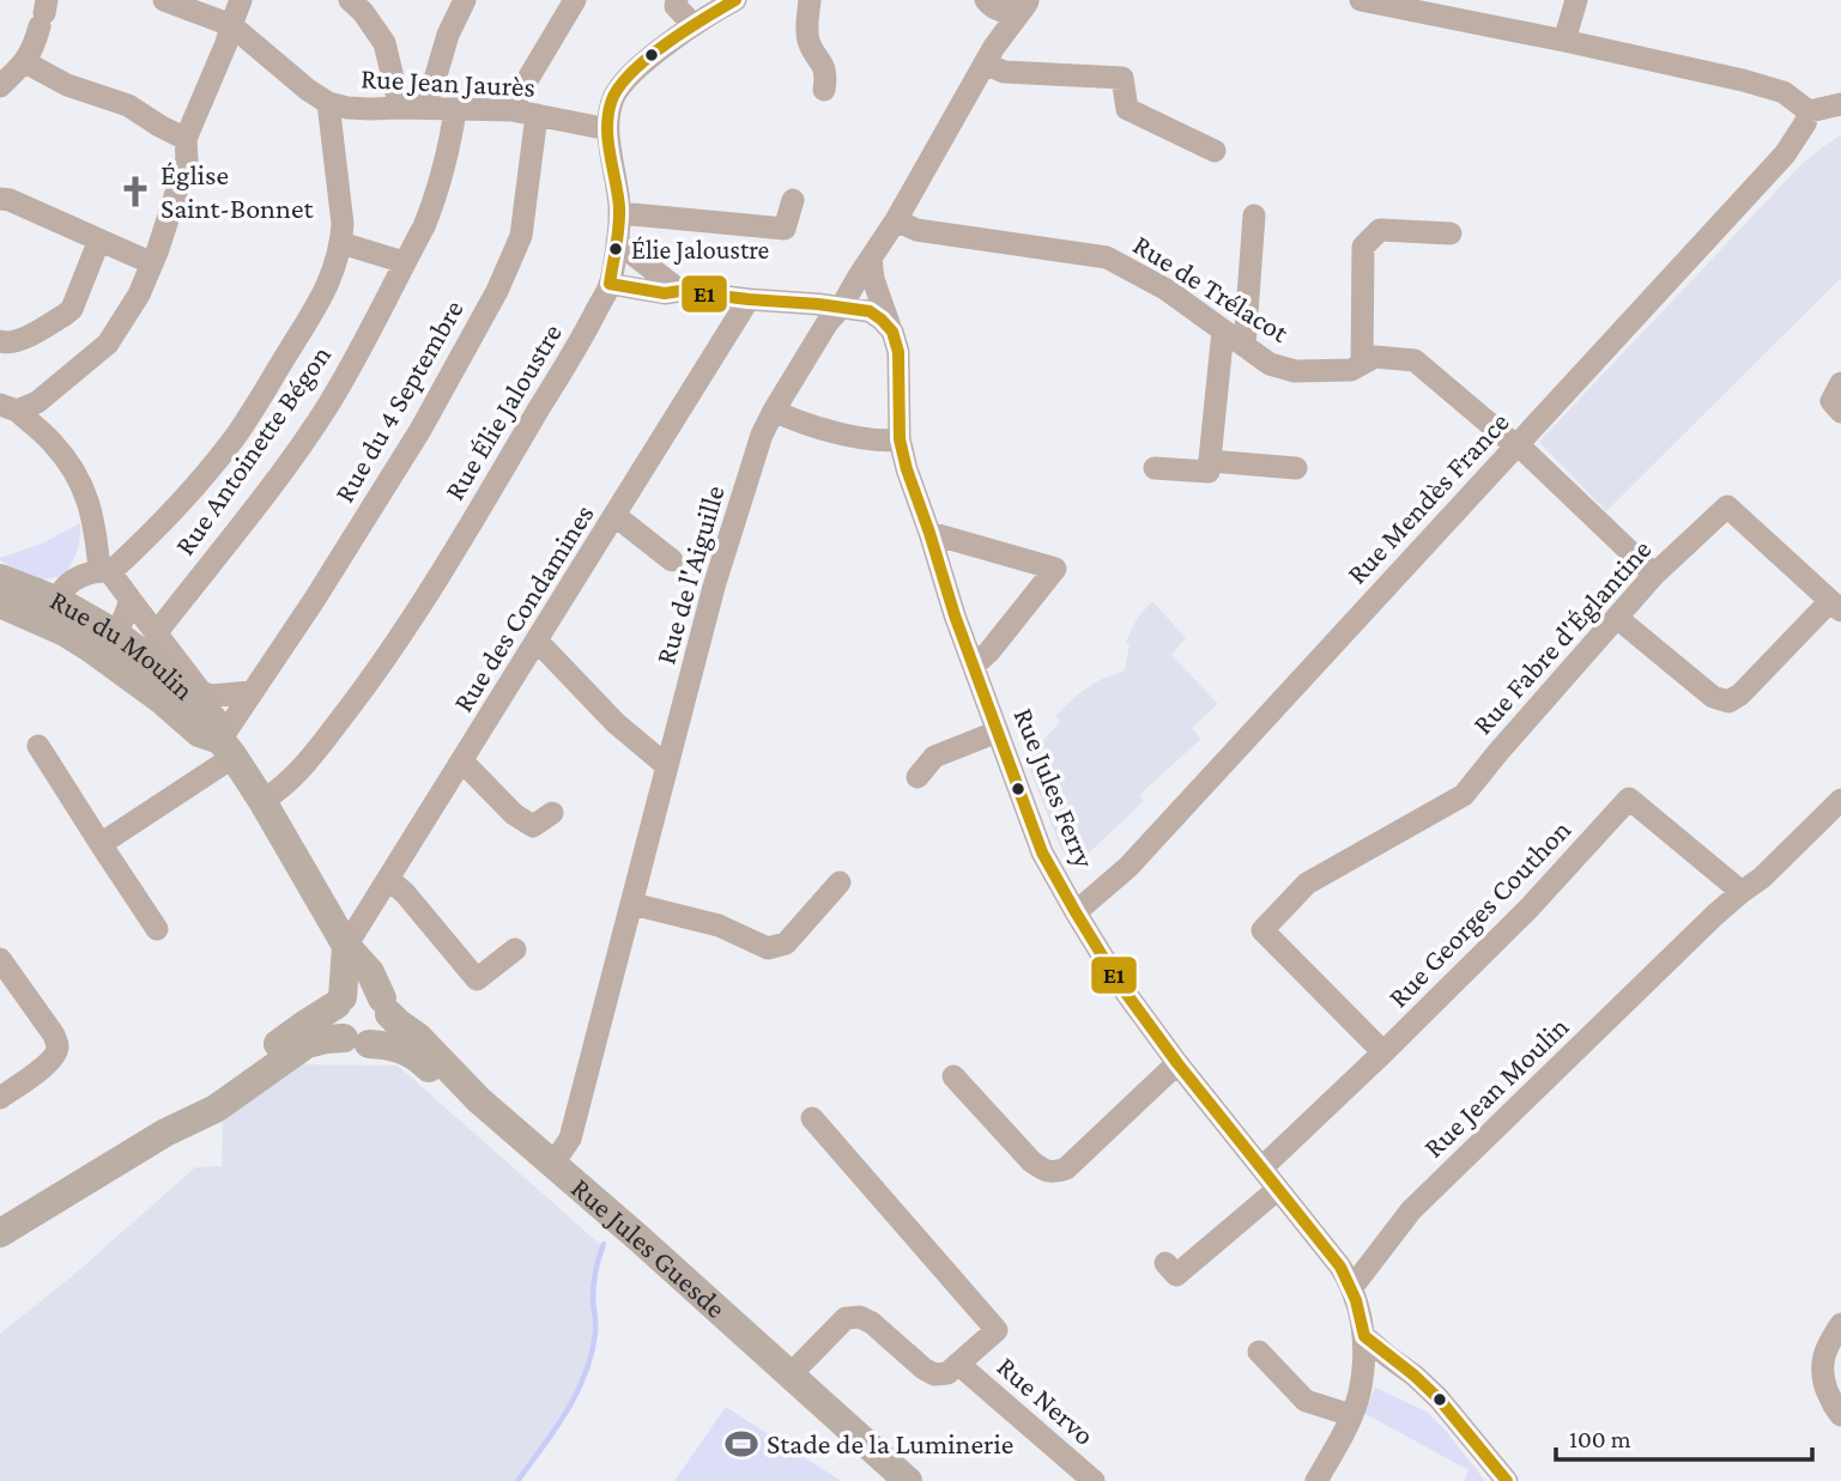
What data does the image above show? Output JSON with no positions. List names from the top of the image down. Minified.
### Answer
{"streets":{"main road":["Rue du Moulin","Rue Jules Guesde"],"street":["Rue Jean Jaurès","Rue de Trélacot","Rue du 4 Septembre","Rue Élie Jaloustre","Rue Antoinette Bégon","Rue Mendès France","Rue de l'Aiguille","Rue des Condamines","Rue Fabre d'Églantine","Rue Jules Ferry","Rue Georges Couthon","Rue Jean Moulin","Rue Nervo"]},"crossings":[["Rue Jean Jaurès","Rue du 4 Septembre"],["Rue Jean Jaurès","Rue Élie Jaloustre"],["Rue Jean Jaurès","Rue Antoinette Bégon"],["Rue de Trélacot","Rue Mendès France"],["Rue de Trélacot","Rue de l'Aiguille"],["Rue de Trélacot","Rue Fabre d'Églantine"],["Rue du 4 Septembre","Rue du Moulin"],["Rue Élie Jaloustre","Rue du Moulin"],["Rue Mendès France","Rue Jules Ferry"],["Rue de l'Aiguille","Rue Jules Ferry"],["Rue de l'Aiguille","Rue Jules Guesde"],["Rue des Condamines","Rue du Moulin"],["Rue Fabre d'Églantine","Rue Georges Couthon"],["Rue du Moulin","Rue Jules Guesde"],["Rue Jules Ferry","Rue Georges Couthon"],["Rue Jules Ferry","Rue Jean Moulin"],["Rue Georges Couthon","Rue Jean Moulin"]],"places":{"church":["Église Saint-Bonnet"],"other":["Élie Jaloustre"],"sports":["Stade de la Luminerie"]},"lines":["transit line E1"],"scale_bar":"100 m"}
